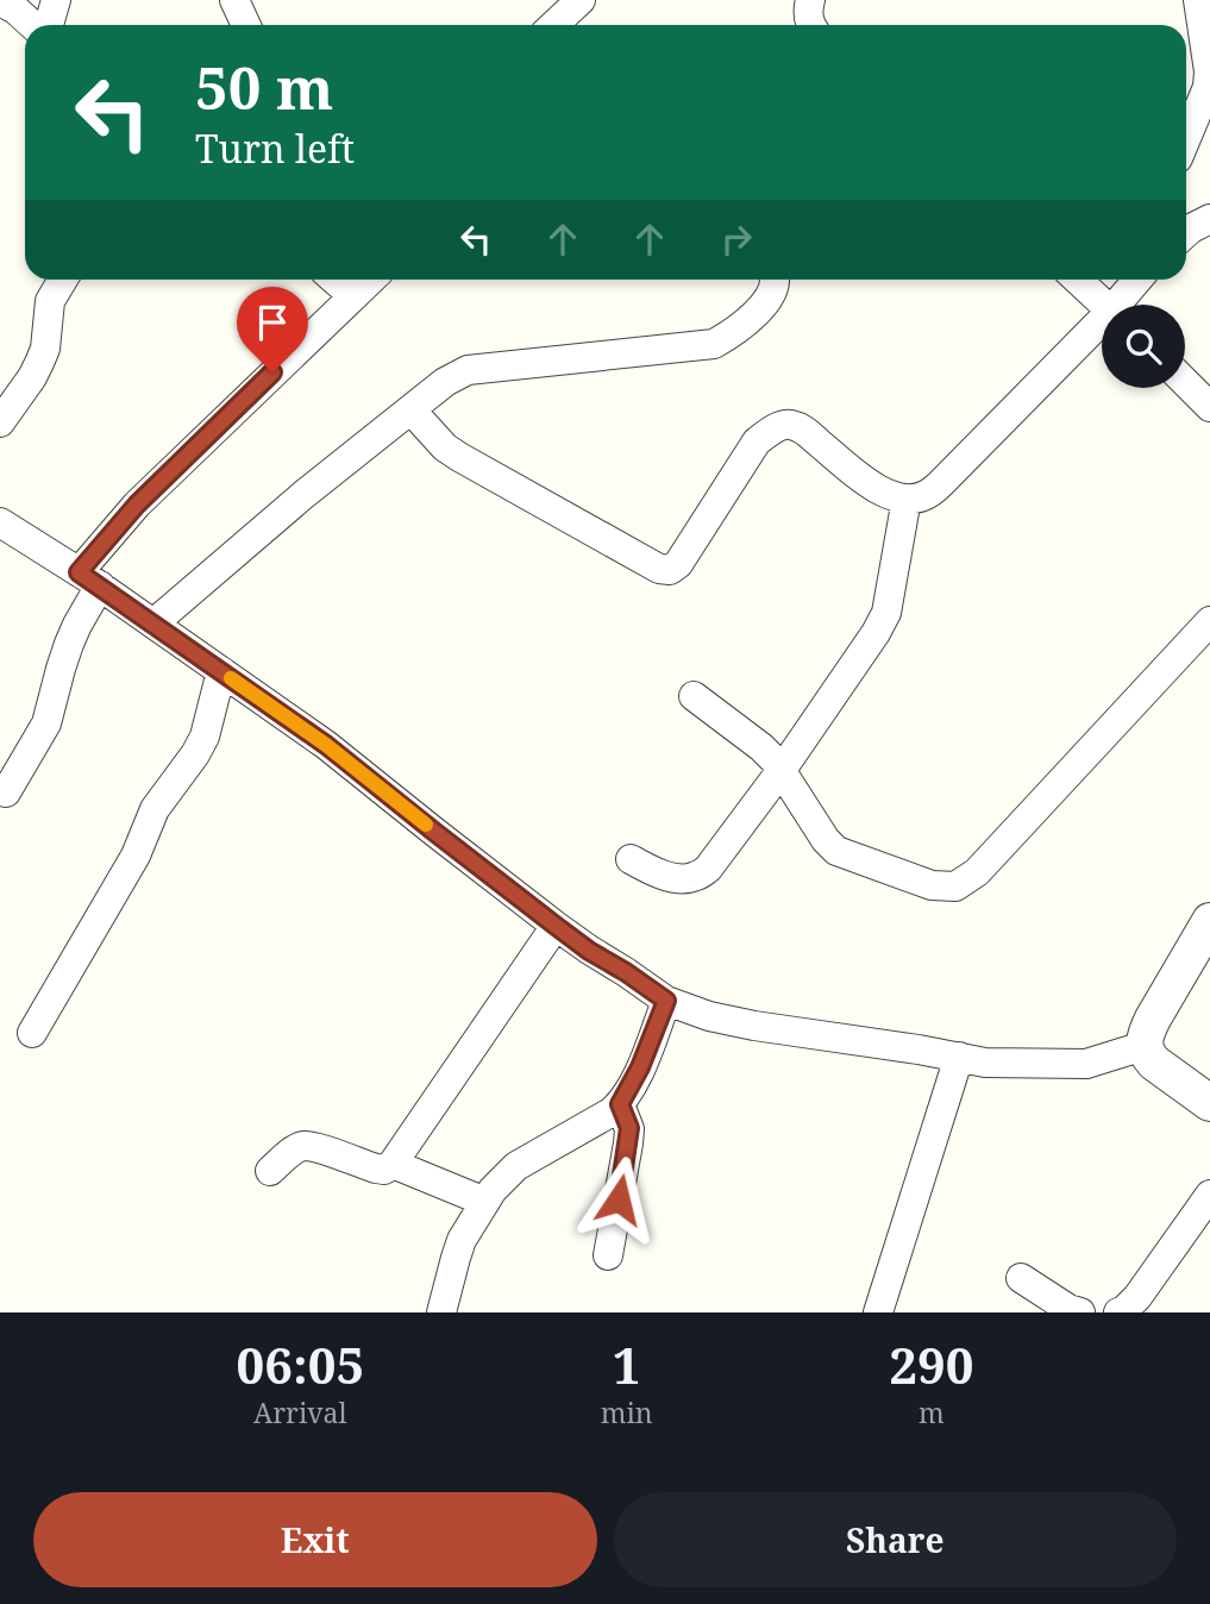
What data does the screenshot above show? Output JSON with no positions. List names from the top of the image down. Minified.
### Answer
{"page":{"turn":["50 m","Turn left"],"eta":["06:05","Arrival","1","min","290","m"],"buttons":["Exit","Share"]}}
